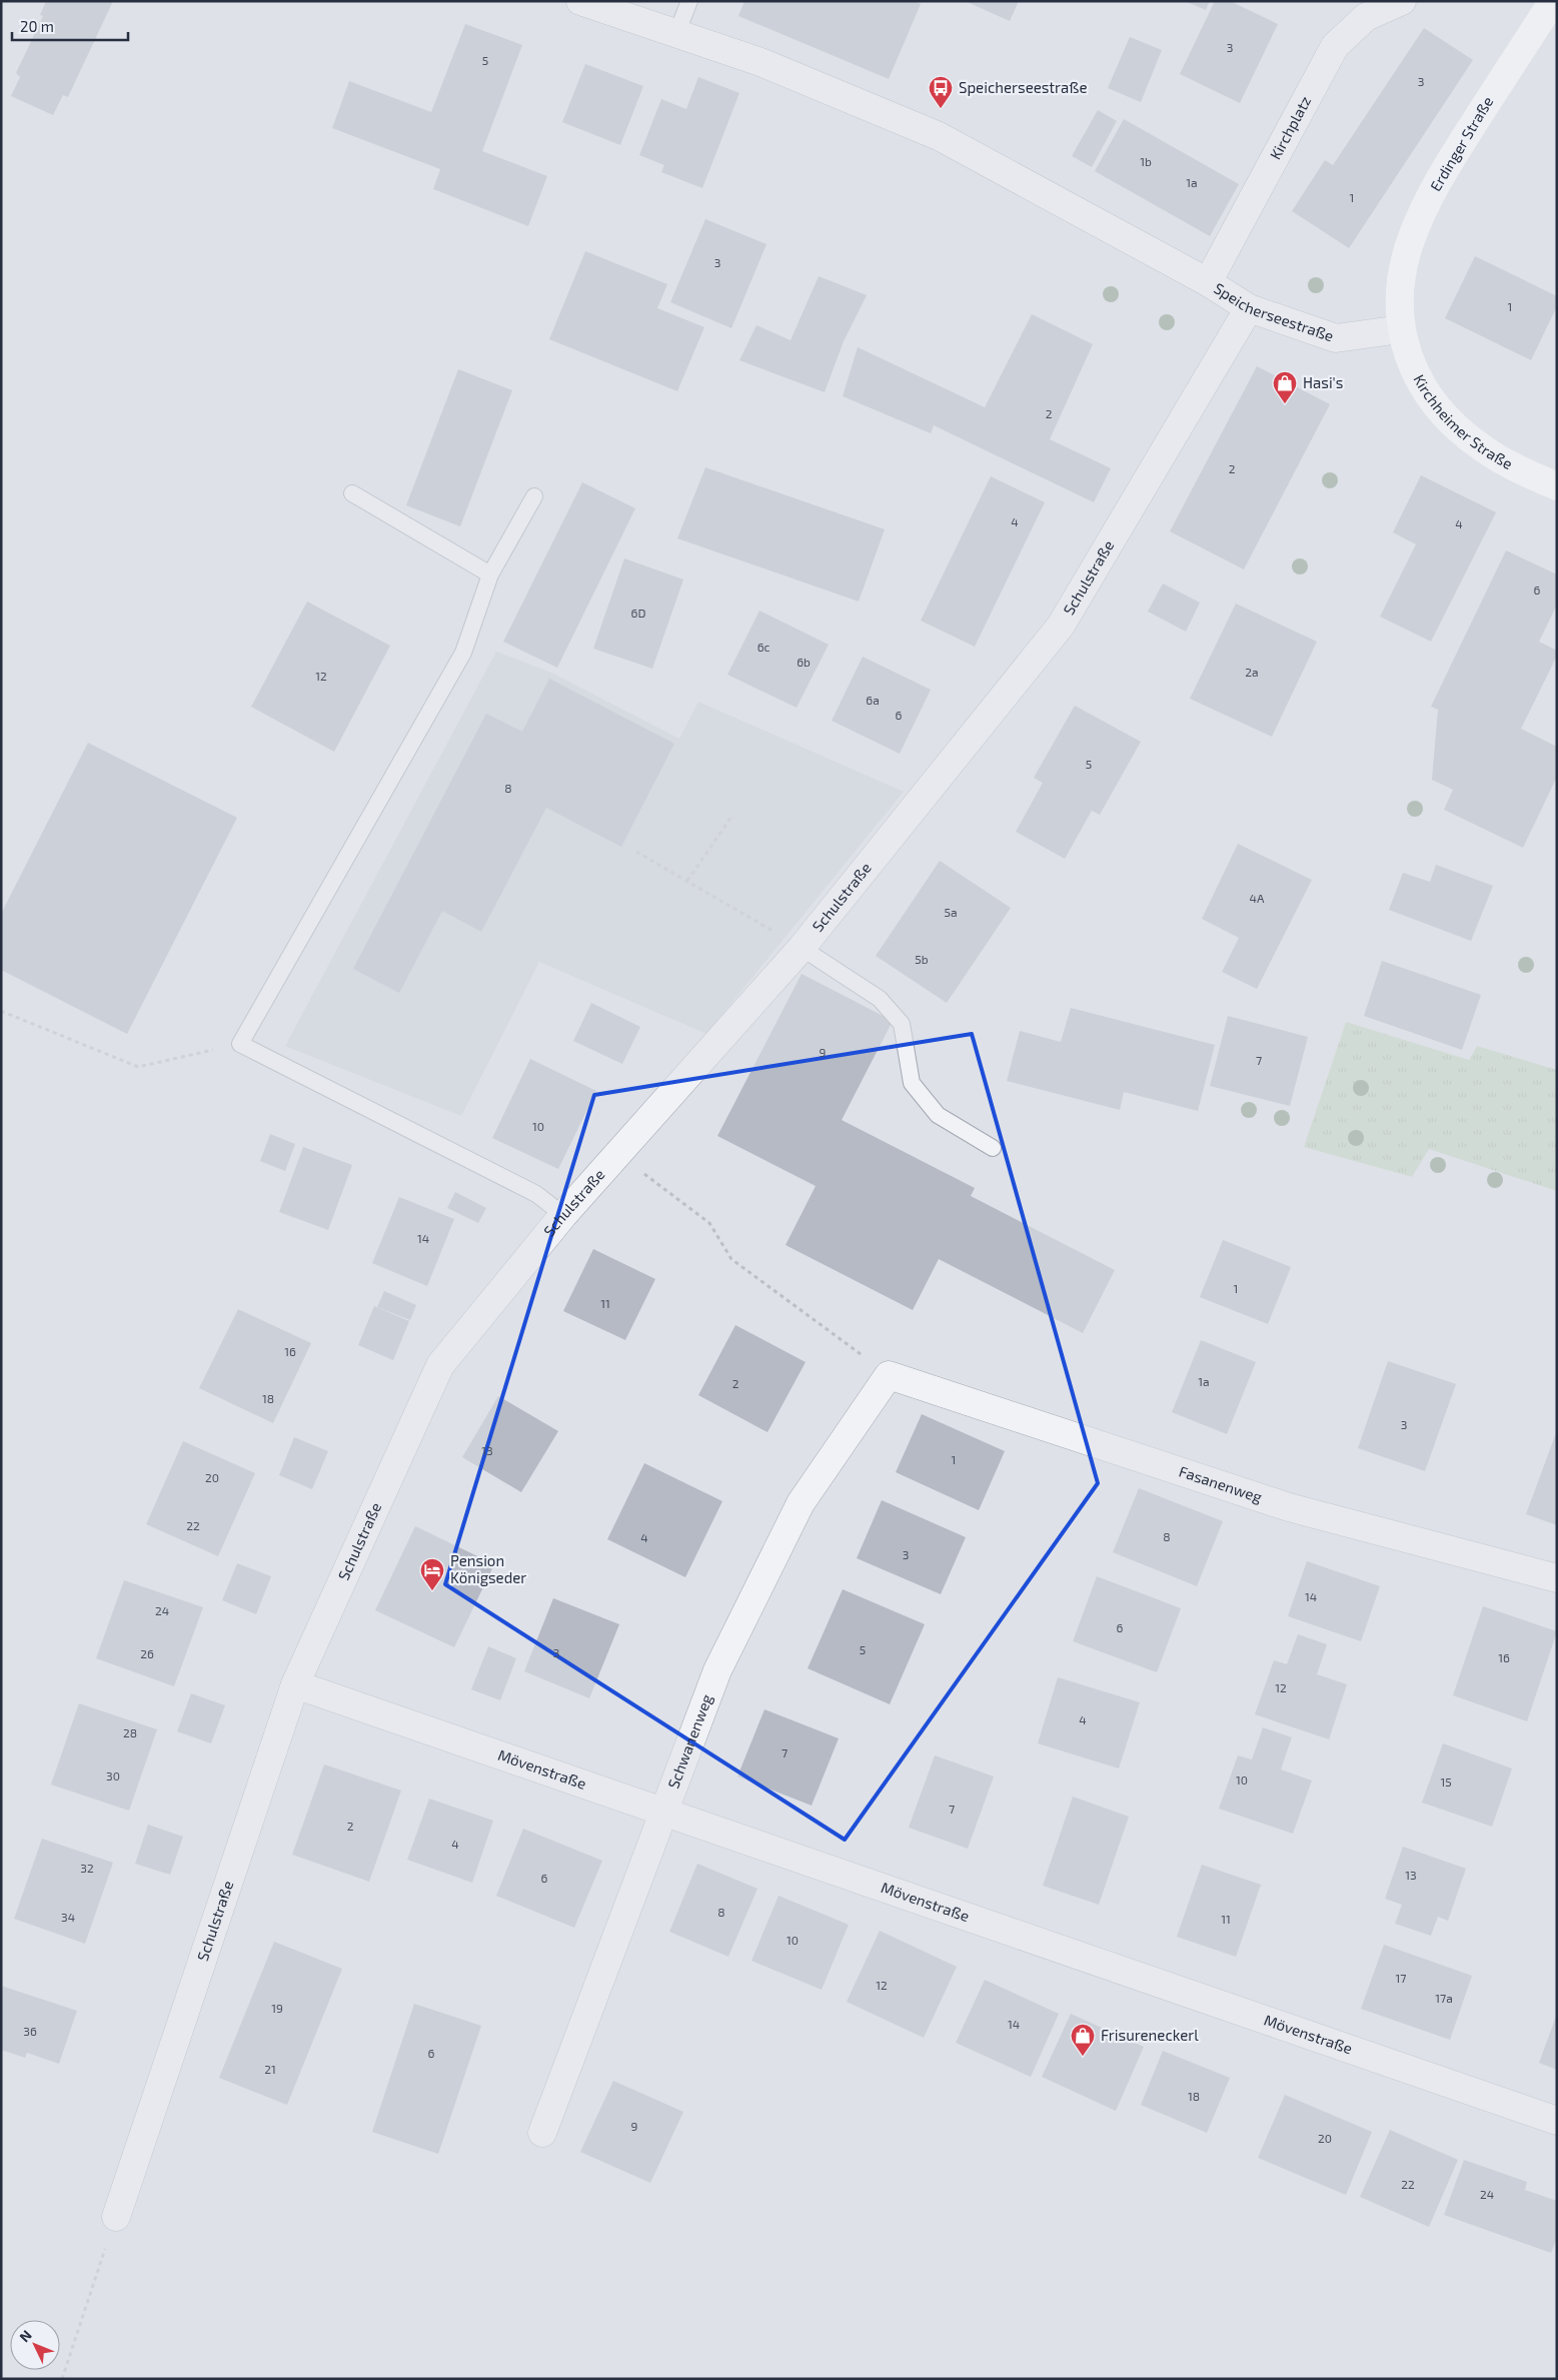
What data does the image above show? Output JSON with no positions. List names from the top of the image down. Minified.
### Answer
{"streets":{"main road":["Erdinger Straße","Kirchheimer Straße"],"street":["Kirchplatz","Speicherseestraße","Schulstraße","Fasanenweg","Schwanenweg","Mövenstraße"]},"crossings":[["Kirchplatz","Speicherseestraße"],["Erdinger Straße","Speicherseestraße"],["Erdinger Straße","Kirchheimer Straße"],["Speicherseestraße","Kirchheimer Straße"],["Speicherseestraße","Schulstraße"],["Schulstraße","Mövenstraße"],["Fasanenweg","Schwanenweg"],["Schwanenweg","Mövenstraße"]],"places":{"bus stop":["Speicherseestraße"],"shop":["Hasi's","Frisureneckerl"],"hotel":["Pension Königseder"]},"house_numbers":["3","5","3","1b","1a","1","3","1","2","2","4","4","6","6D","6c","6b","2a","12","6a","6","5","8","4A","5a","5b","9","7","10","14","1","11","16","1a","2","18","3","13","1","20","22","8","4","3","14","24","6","5","3","26","16","12","4","28","7","30","10","15","7","2","4","32","13","6","8","34","11","10","17","12","17a","19","14","36","6","21","18","9","20","22","24"],"scale_bar":"20 m","north":"top left"}
